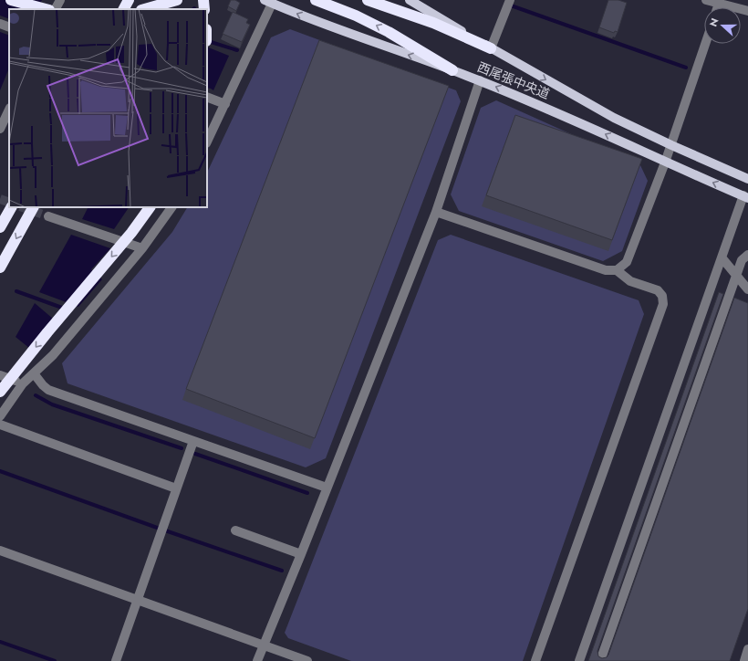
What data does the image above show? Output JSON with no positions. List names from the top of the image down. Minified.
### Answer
{"streets":{"main road":["西尾張中央道"]},"north":"left"}
